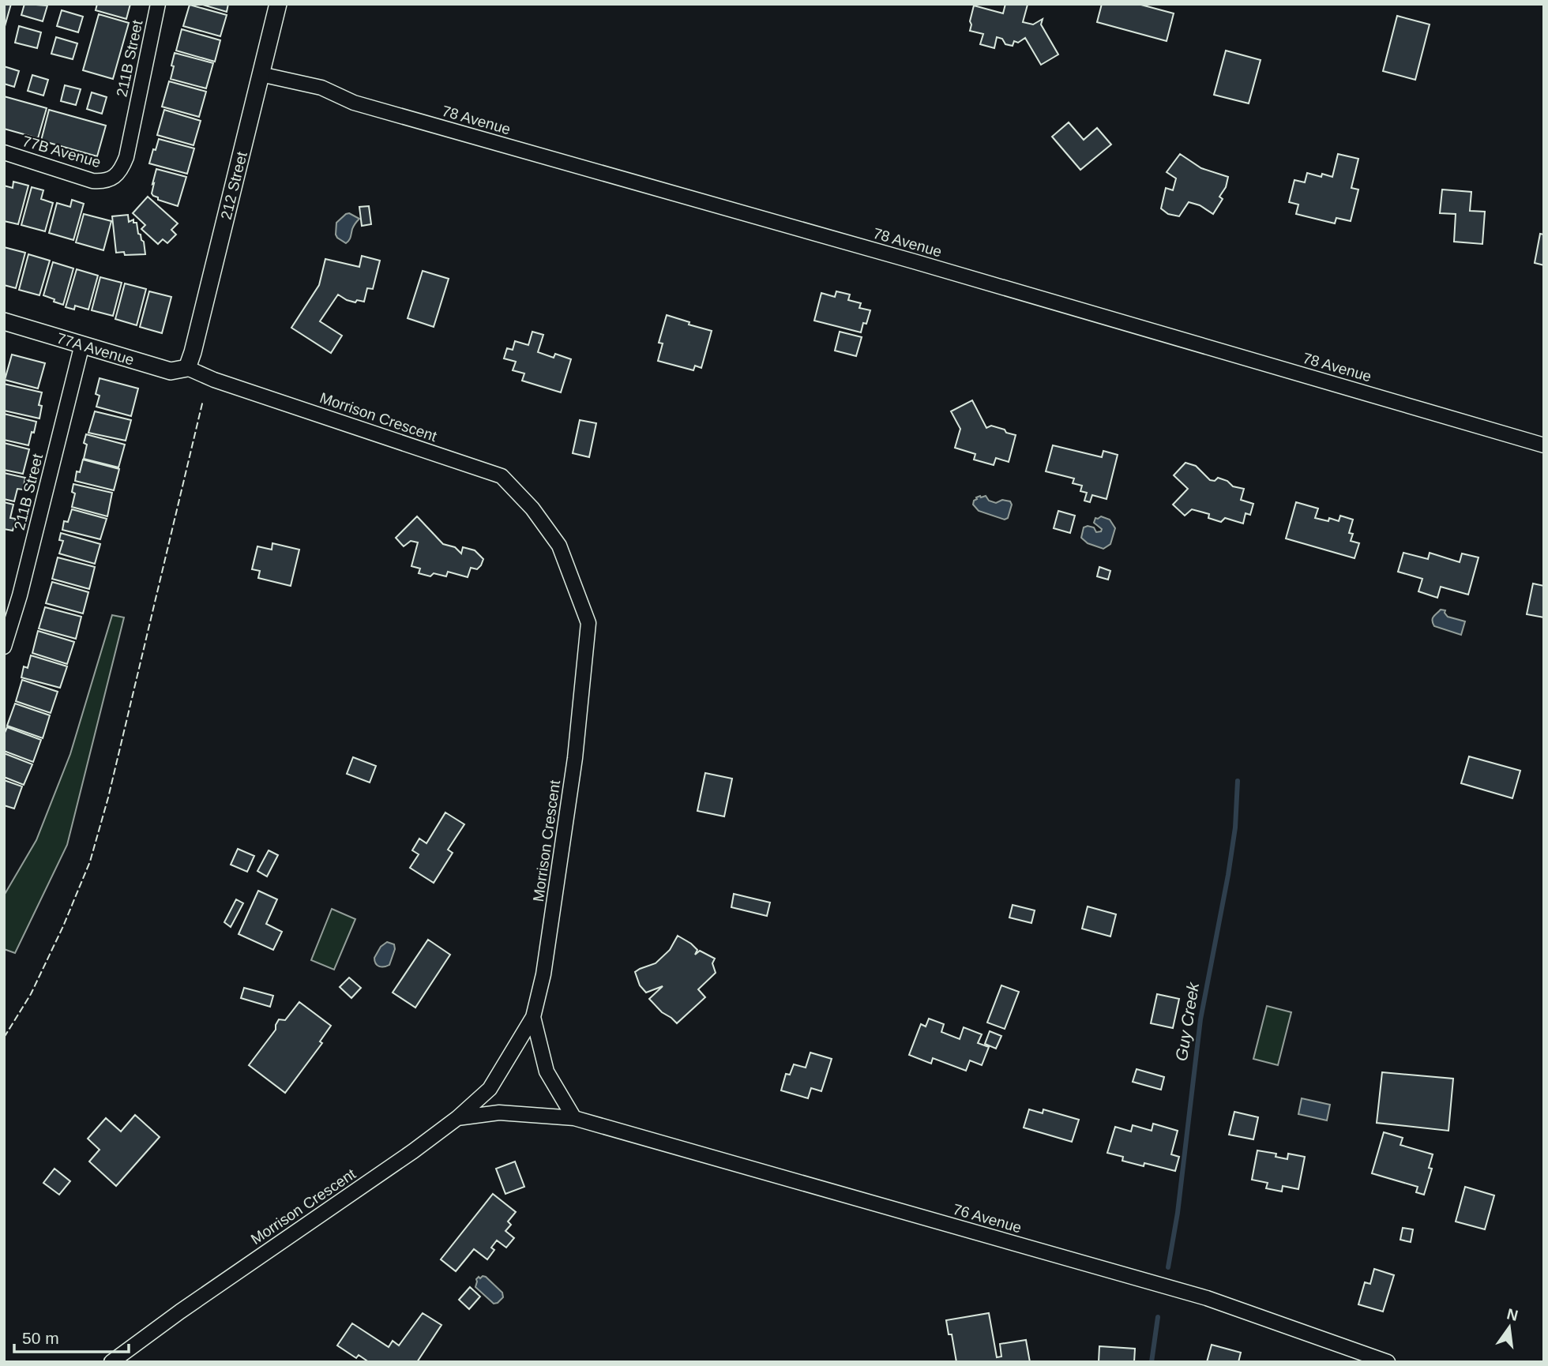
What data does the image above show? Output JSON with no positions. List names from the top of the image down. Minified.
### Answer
{"streets":{"street":["211B Street","78 Avenue","77B Avenue","212 Street","77A Avenue","Morrison Crescent","76 Avenue"]},"crossings":[["211B Street","77B Avenue"],["211B Street","77A Avenue"],["78 Avenue","212 Street"],["212 Street","77A Avenue"],["212 Street","Morrison Crescent"],["77A Avenue","Morrison Crescent"],["Morrison Crescent","76 Avenue"]],"water":["Guy Creek"],"scale_bar":"50 m","north":"top"}
